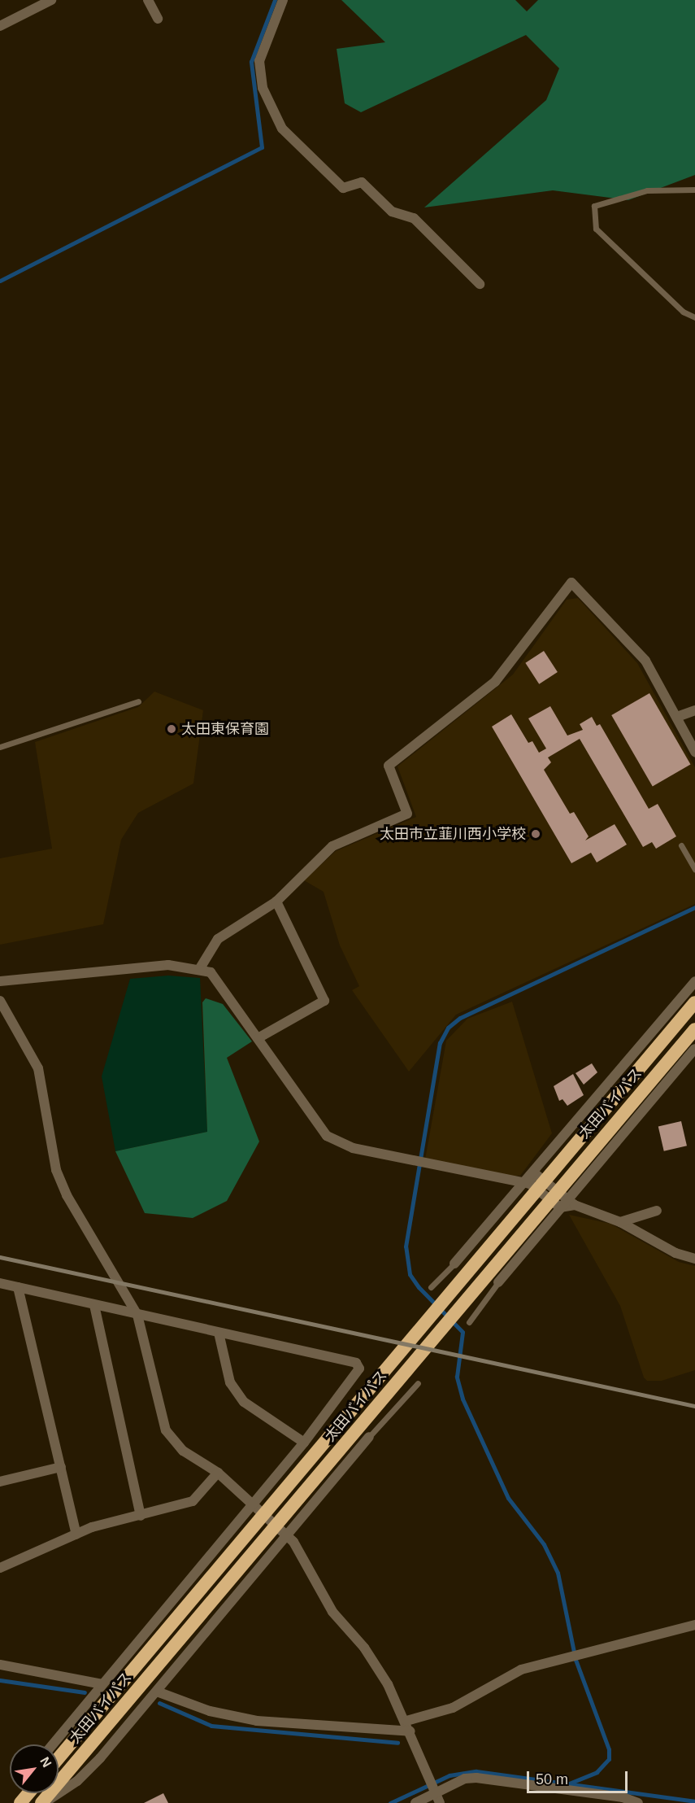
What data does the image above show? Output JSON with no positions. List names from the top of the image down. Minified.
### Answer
{"streets":{"highway":["太田バイパス"]},"places":["太田東保育園","太田市立韮川西小学校"],"scale_bar":"50 m","north":"top right"}
